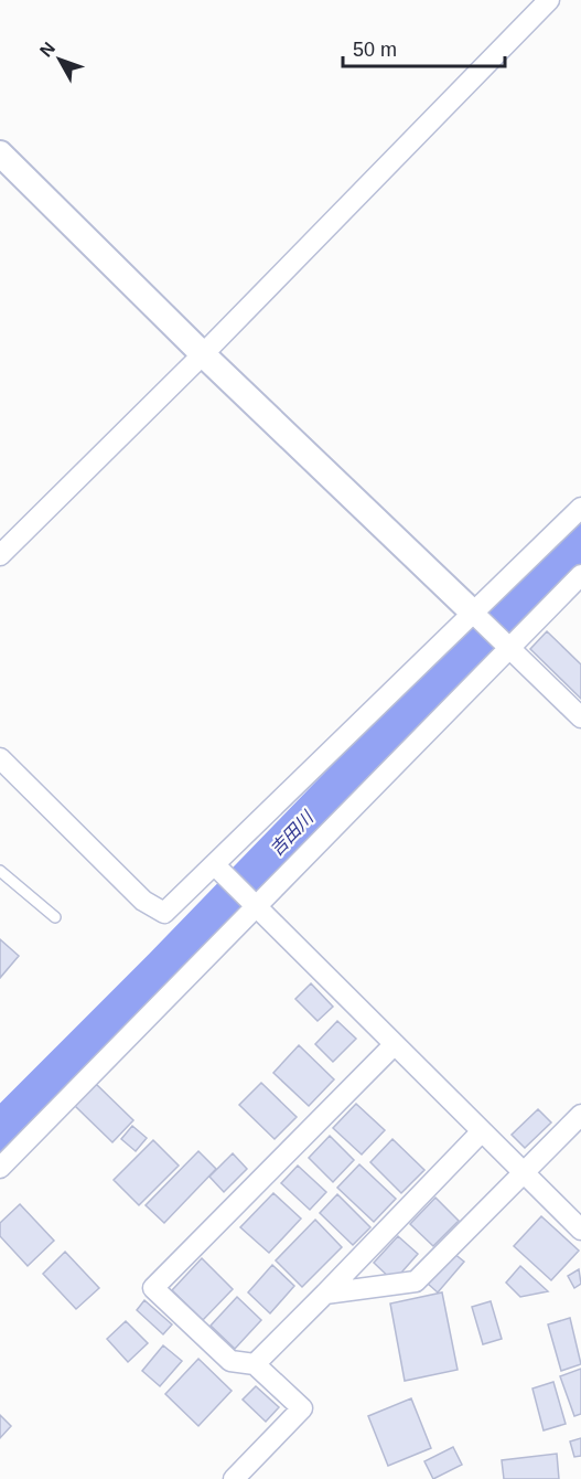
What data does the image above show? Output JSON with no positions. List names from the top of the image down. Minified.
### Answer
{"water":["吉田川"],"scale_bar":"50 m","north":"top left"}
